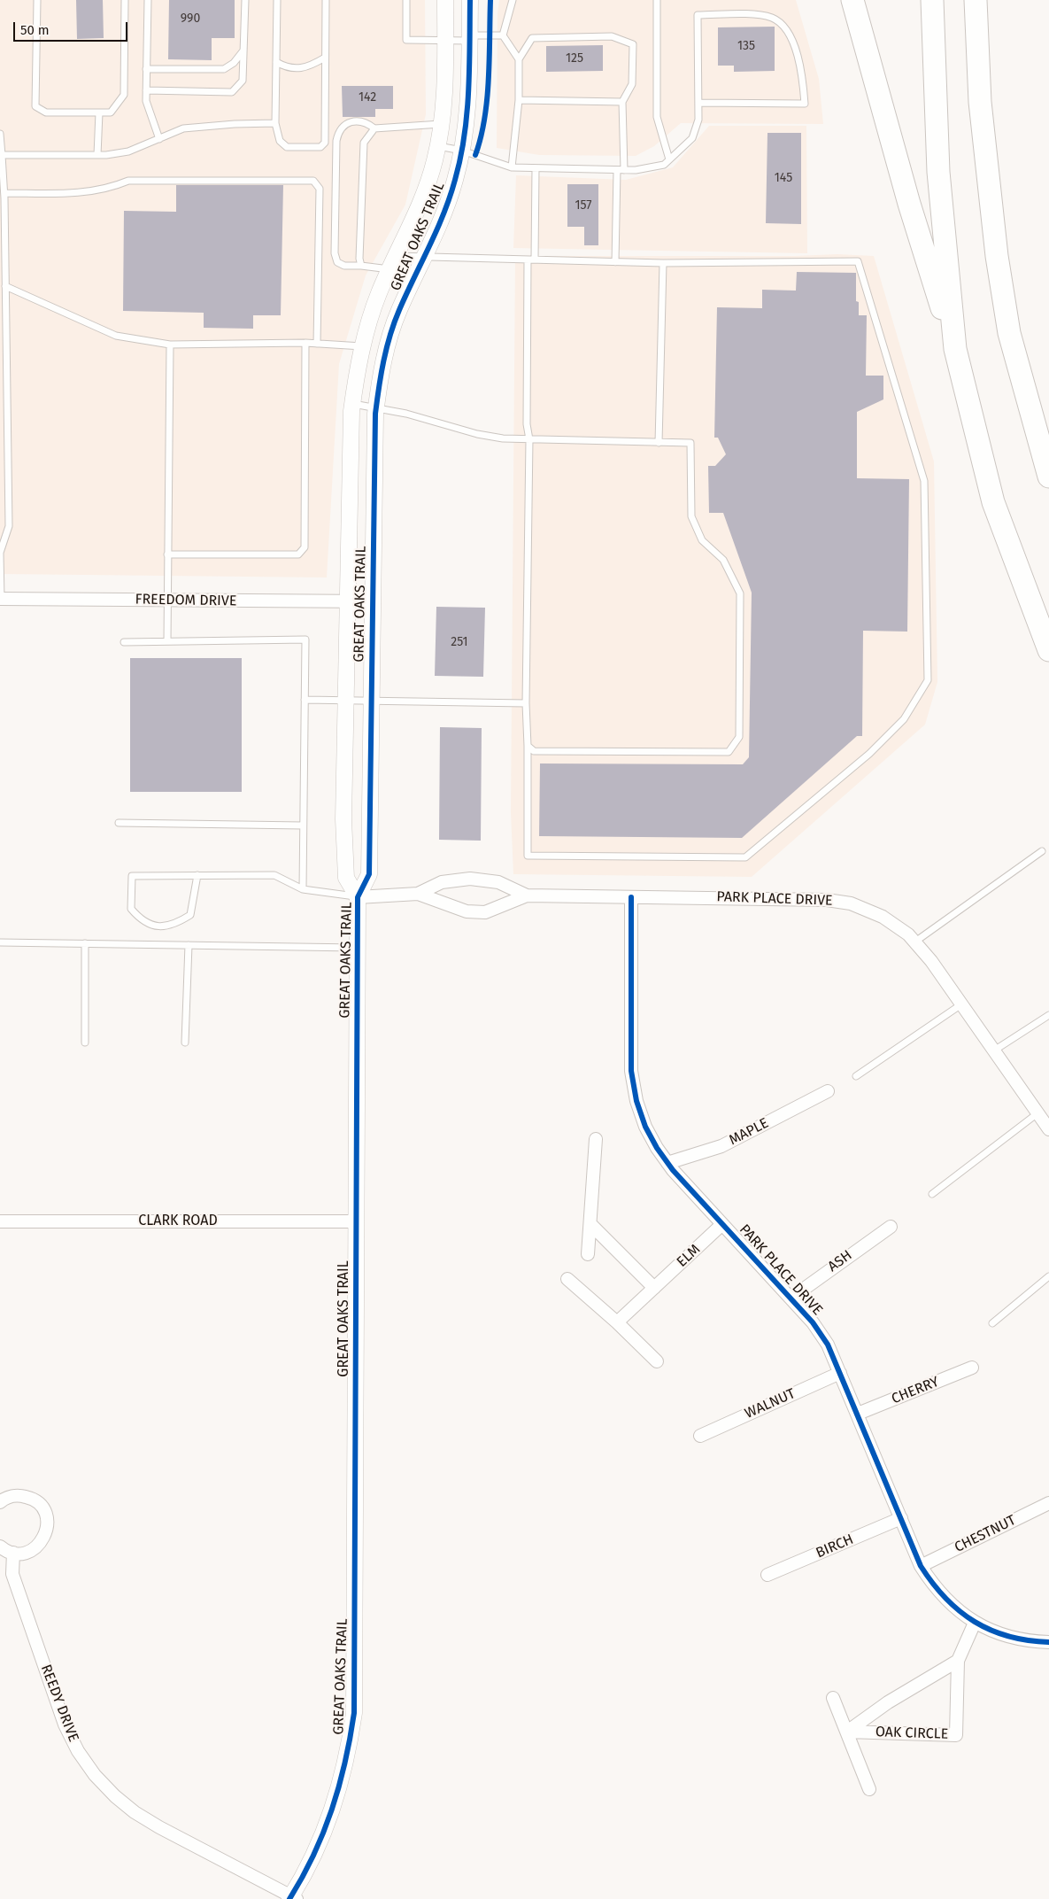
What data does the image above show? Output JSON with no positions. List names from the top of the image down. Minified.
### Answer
{"streets":{"street":["GREAT OAKS TRAIL","FREEDOM DRIVE","PARK PLACE DRIVE","MAPLE","CLARK ROAD","ELM","ASH","CHERRY","WALNUT","CHESTNUT","BIRCH","REEDY DRIVE","OAK CIRCLE"]},"crossings":[["GREAT OAKS TRAIL","FREEDOM DRIVE"],["GREAT OAKS TRAIL","PARK PLACE DRIVE"],["GREAT OAKS TRAIL","CLARK ROAD"],["GREAT OAKS TRAIL","REEDY DRIVE"],["PARK PLACE DRIVE","MAPLE"],["PARK PLACE DRIVE","ELM"],["PARK PLACE DRIVE","ASH"],["PARK PLACE DRIVE","CHERRY"],["PARK PLACE DRIVE","WALNUT"],["PARK PLACE DRIVE","CHESTNUT"],["PARK PLACE DRIVE","BIRCH"],["PARK PLACE DRIVE","OAK CIRCLE"]],"house_numbers":["990","135","125","142","145","157","251"],"scale_bar":"50 m"}
